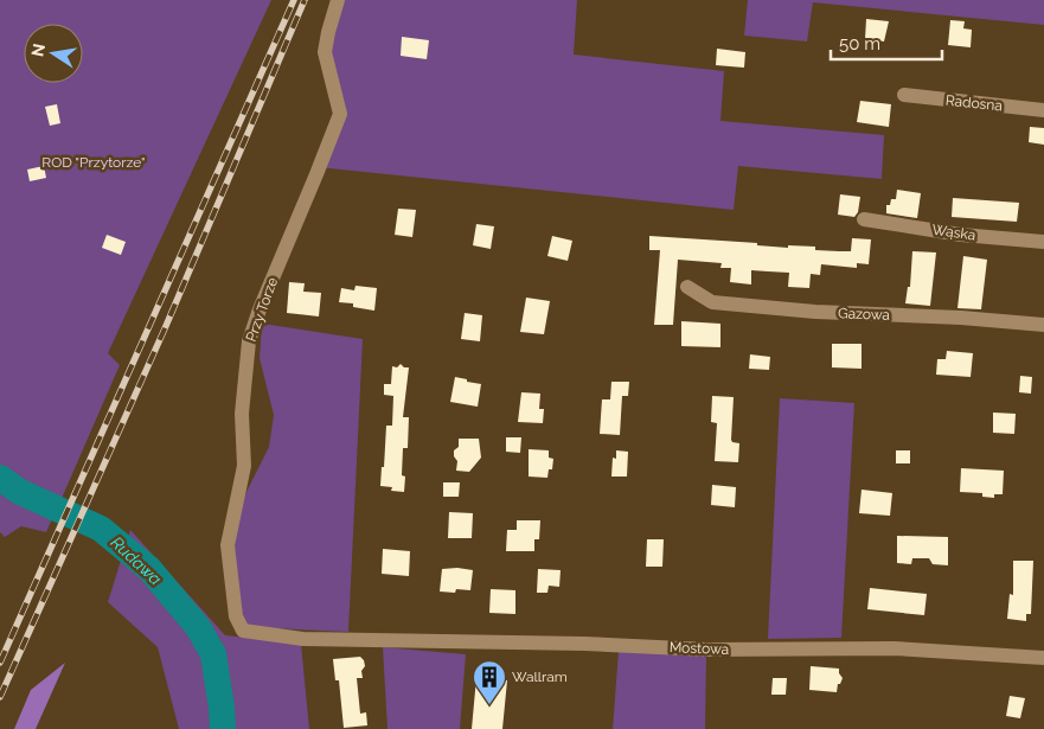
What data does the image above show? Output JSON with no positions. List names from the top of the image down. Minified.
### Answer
{"streets":{"street":["Radosna","Wąska","Przy Torze","Gazowa","Mostowa"]},"crossings":[["Przy Torze","Mostowa"]],"water":["Rudawa"],"parks":["ROD \"Przytorze\""],"places":{"building":["Wallram"]},"scale_bar":"50 m","north":"left"}
